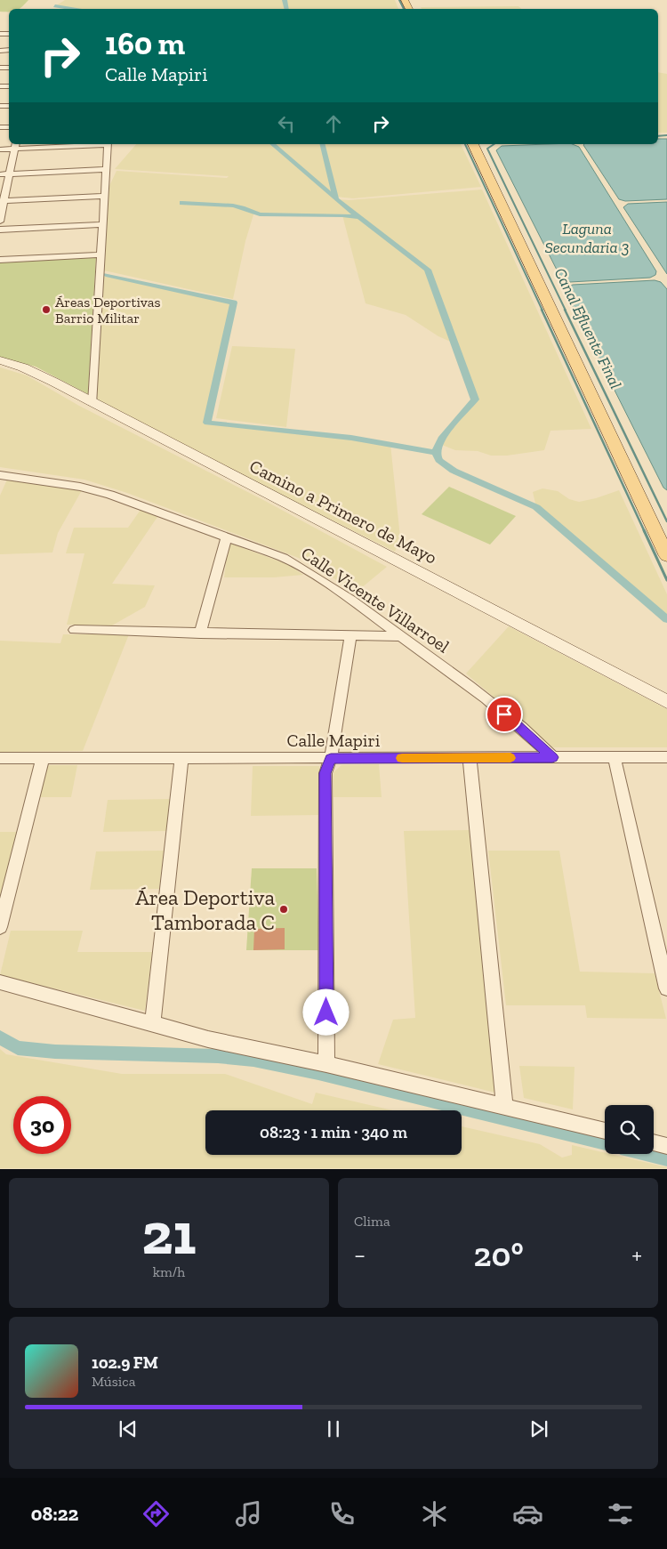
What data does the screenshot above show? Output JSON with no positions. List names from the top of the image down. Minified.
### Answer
{"streets":{"main road":["Camino a Primero de Mayo"],"street":["Calle Vicente Villarroel","Calle Mapiri"]},"crossings":[["Calle Vicente Villarroel","Calle Mapiri"]],"water":["Laguna Secundaria 3","Canal Efluente Final"],"places":["Áreas Deportivas Barrio Militar","Área Deportiva Tamborada C"],"page":{"turn":["160 m","Calle Mapiri"],"limit":"30","trip":"08:23 · 1 min · 340 m","tile":[["21","km/h"],"Clima"],"heat":["−","20°","+"],"song":["102.9 FM","Música"],"tabs":"08:22"}}
